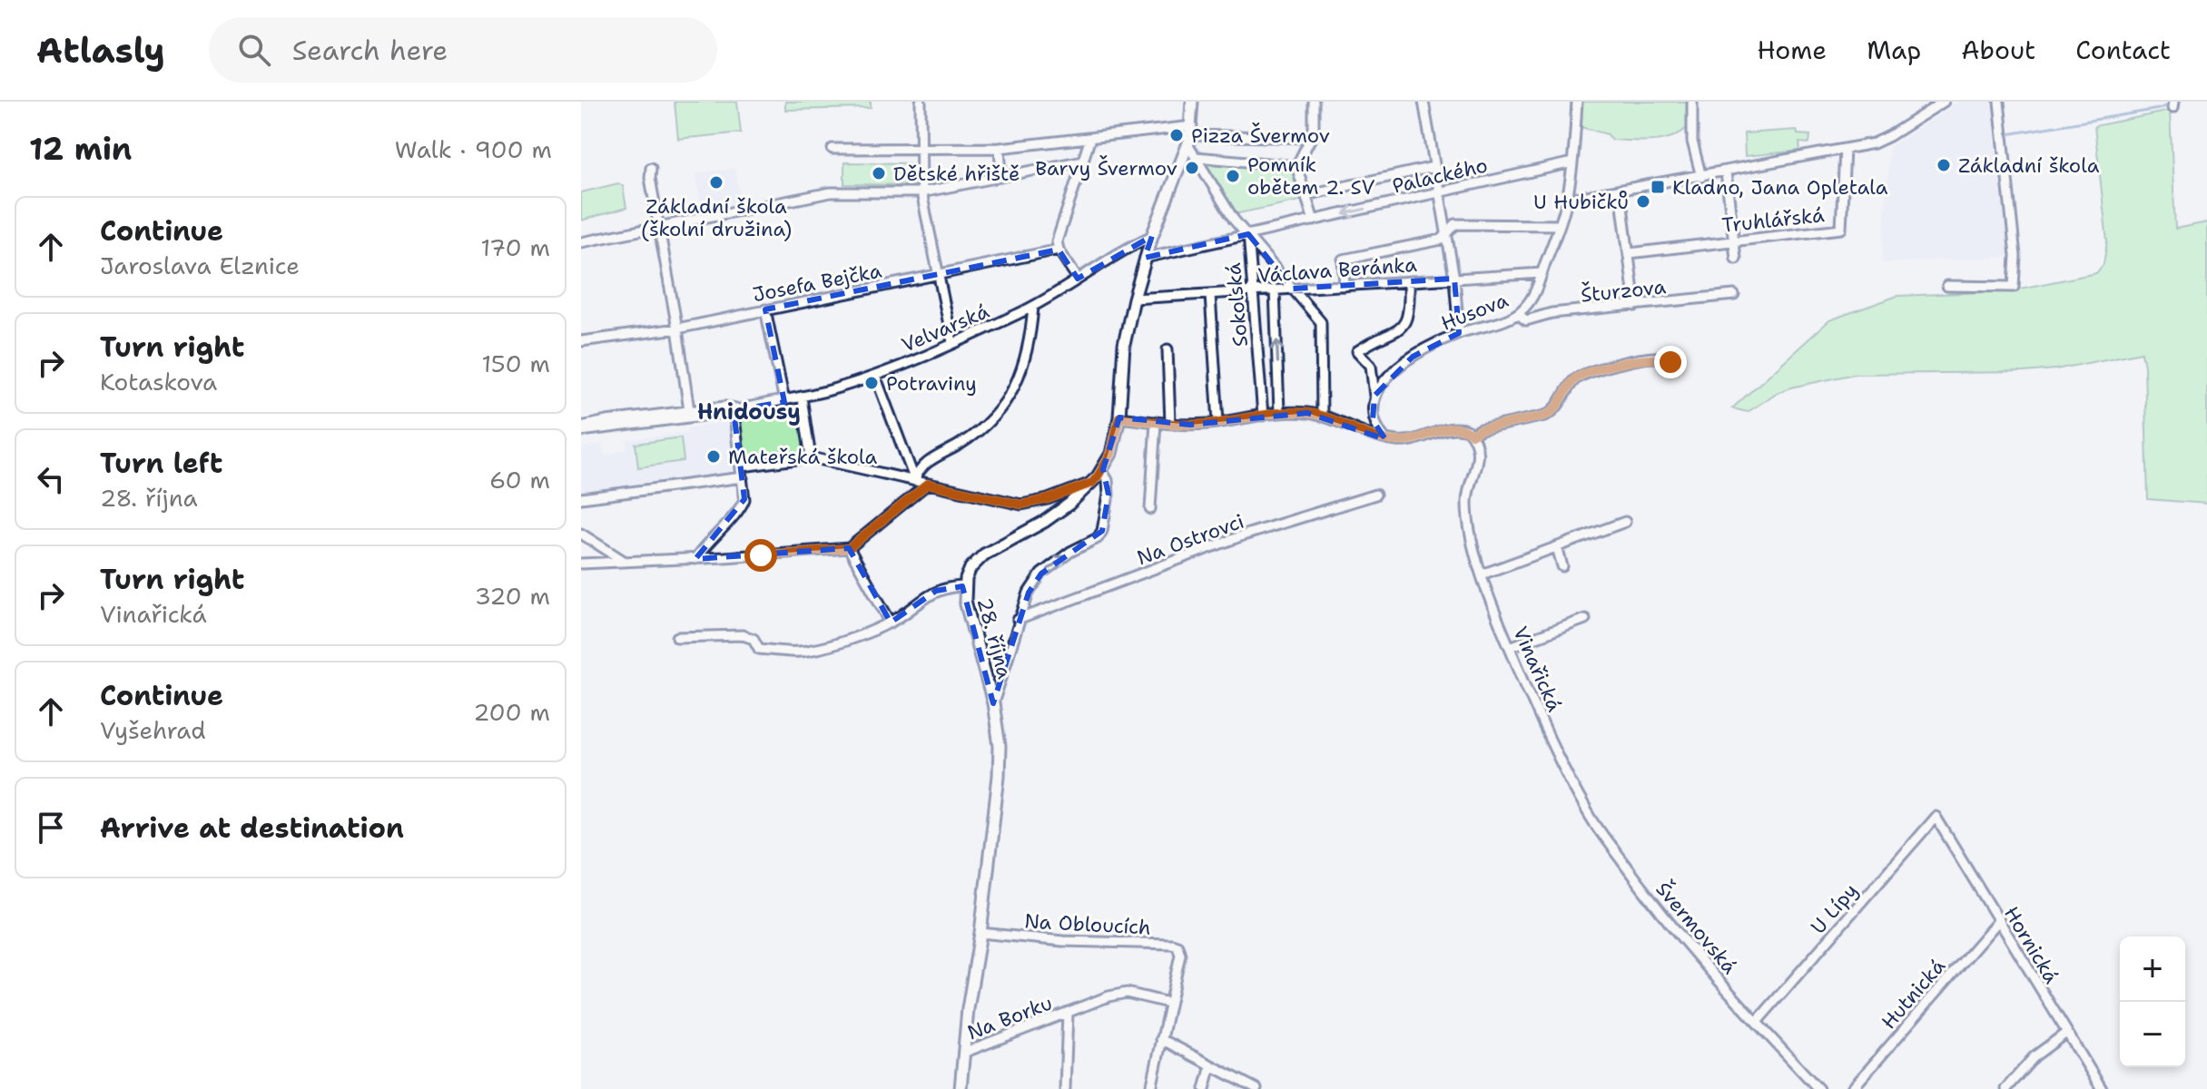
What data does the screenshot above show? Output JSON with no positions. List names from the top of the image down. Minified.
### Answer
{"streets":{"main road":["28. října"],"street":["Palackého","Truhlářská","Václava Beránka","Josefa Bejčka","Šturzova","Sokolská","Husova","Velvarská","Na Ostrovci","Vinařická","U Lípy","Na Obloucích","Švermovská","Hornická","Hutnická","Na Borku"]},"crossings":[["Palackého","Sokolská"],["Palackého","Husova"],["Palackého","28. října"],["Václava Beránka","Sokolská"],["Václava Beránka","Husova"],["Václava Beránka","28. října"],["Šturzova","Husova"],["Velvarská","28. října"],["28. října","Na Obloucích"],["28. října","Na Borku"],["Vinařická","Švermovská"],["U Lípy","Švermovská"],["U Lípy","Hornická"],["Na Obloucích","Na Borku"],["Hornická","Hutnická"]],"districts":["Hnidousy"],"places":{"other":["Pizza Švermov","Základní škola","Barvy Švermov","Dětské hřiště","Pomník obětem 2. SV","Základní škola (školní družina)","U Hubičků","Potraviny","Mateřská škola"],"transit":["Kladno, Jana Opletala"]},"page":{"header":"Atlasly","search":"Search here","nav":["Home","Map","About","Contact"],"heading":["12 min","Walk · 900 m"],"list":[["Continue","Jaroslava Elznice","170 m"],["Turn right","Kotaskova","150 m"],["Turn left","28. října","60 m"],["Turn right","Vinařická","320 m"],["Continue","Vyšehrad","200 m"],"Arrive at destination"],"map_buttons":["+","−"]}}
